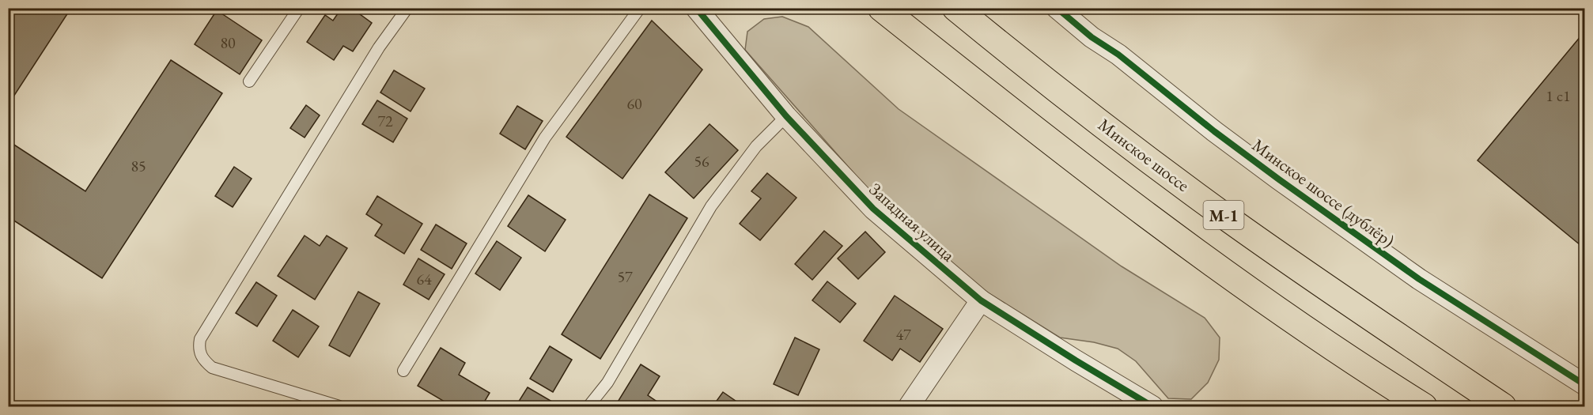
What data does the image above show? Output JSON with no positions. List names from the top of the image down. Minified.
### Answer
{"streets":{"highway":["Минское шоссе","М-1"],"street":["Минское шоссе (дублёр)","Западная улица"]},"house_numbers":["80","1 с1","60","72","56","85","57","64","47"]}
